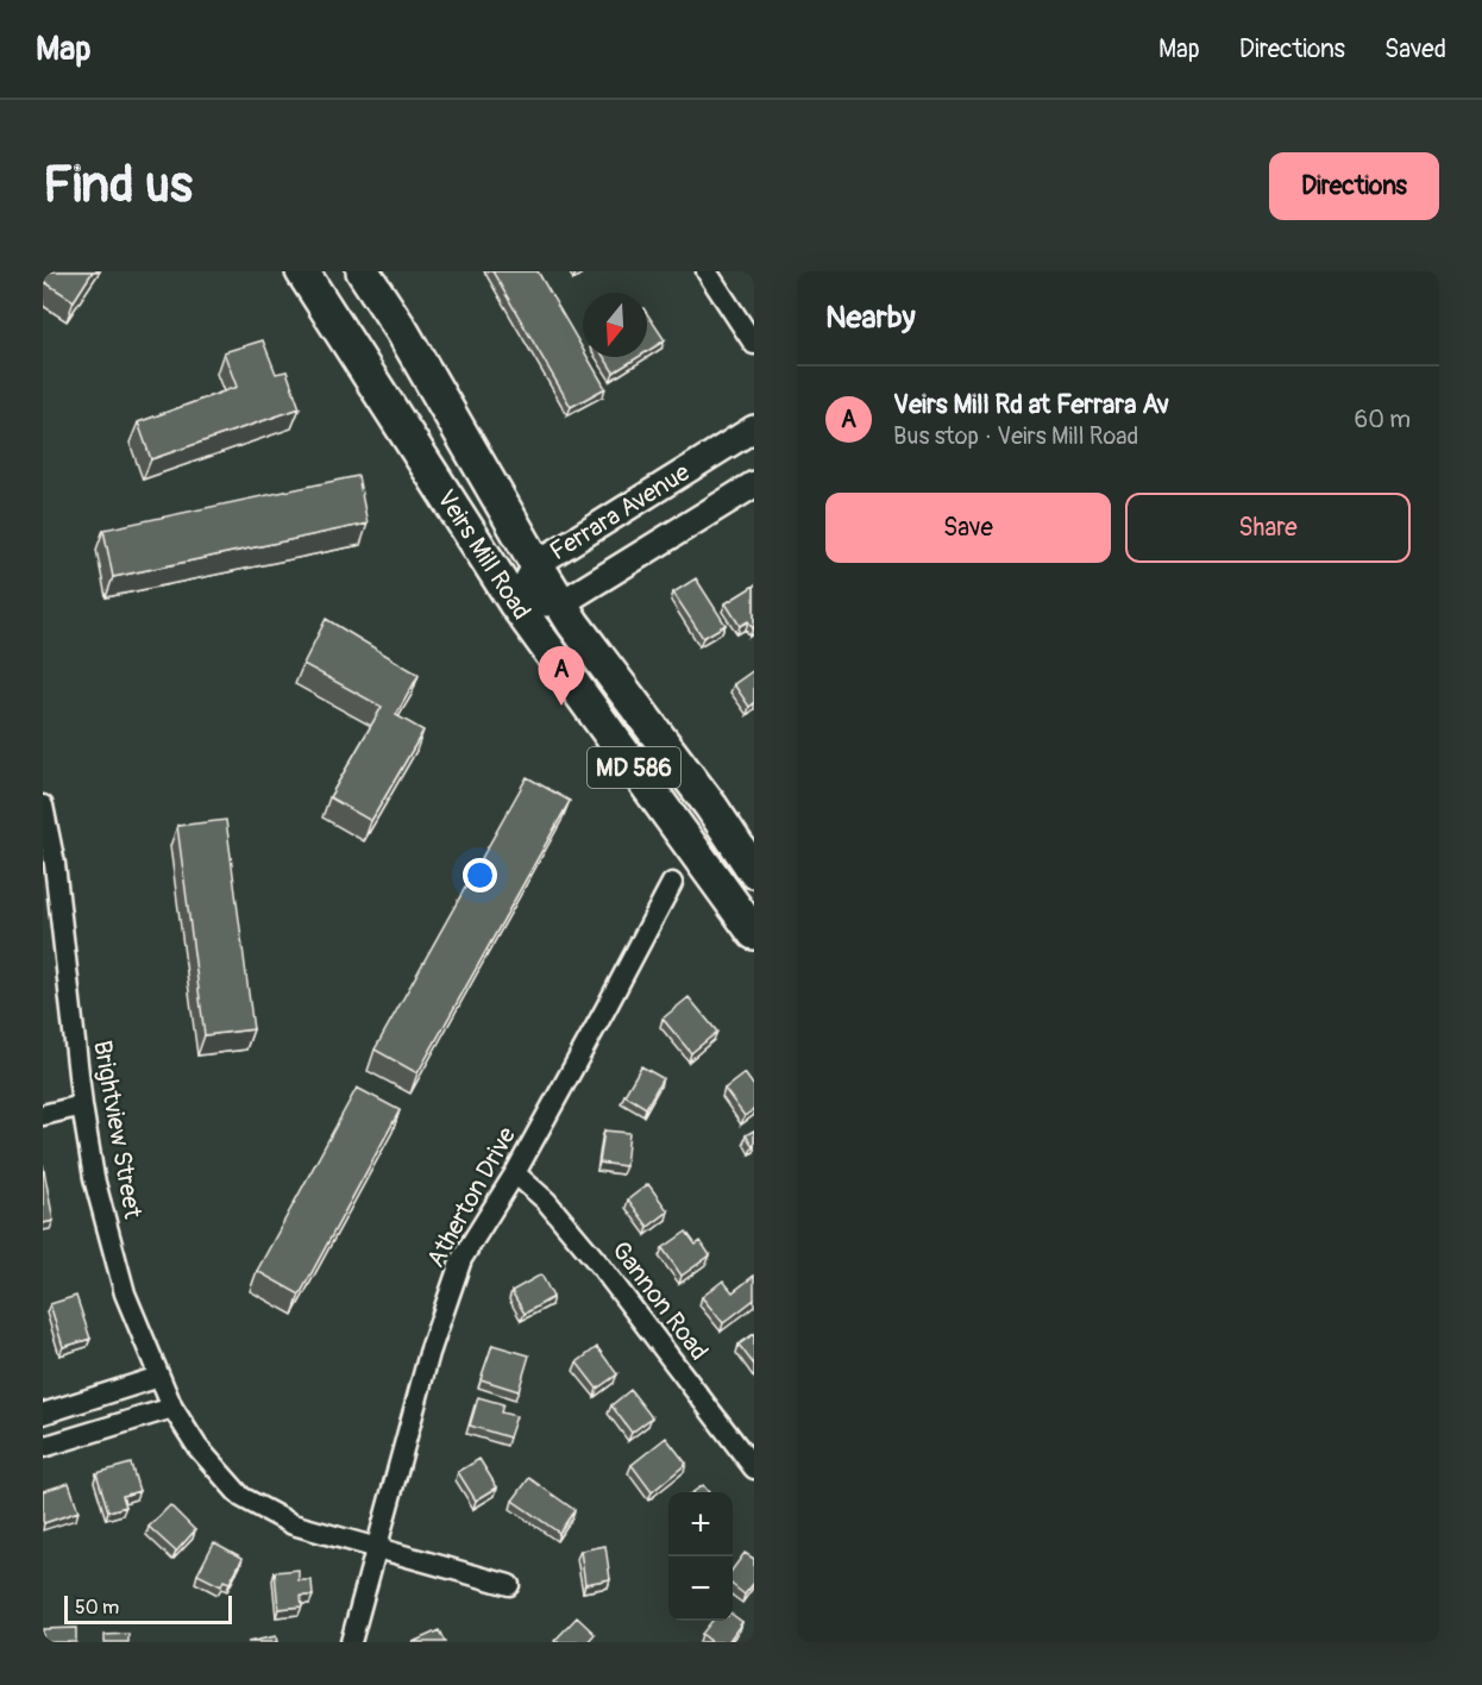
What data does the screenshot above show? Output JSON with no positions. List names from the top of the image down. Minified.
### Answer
{"streets":{"main road":["Veirs Mill Road","MD 586"],"street":["Ferrara Avenue","Brightview Street","Atherton Drive","Gannon Road"]},"crossings":[["Ferrara Avenue","Veirs Mill Road"],["Brightview Street","Atherton Drive"],["Atherton Drive","Gannon Road"]],"scale_bar":"50 m","north":"bottom","page":{"header":"Map","nav":["Map","Directions","Saved"],"buttons":["Directions",["Save","Share"]],"title":"Find us","heading":"Nearby","list":[{"mark":"A","name":"Veirs Mill Rd at Ferrara Av","note":"Bus stop · Veirs Mill Road","value":"60 m"}],"pins":"A","map_buttons":["+","−"],"scale":"50 m"}}
